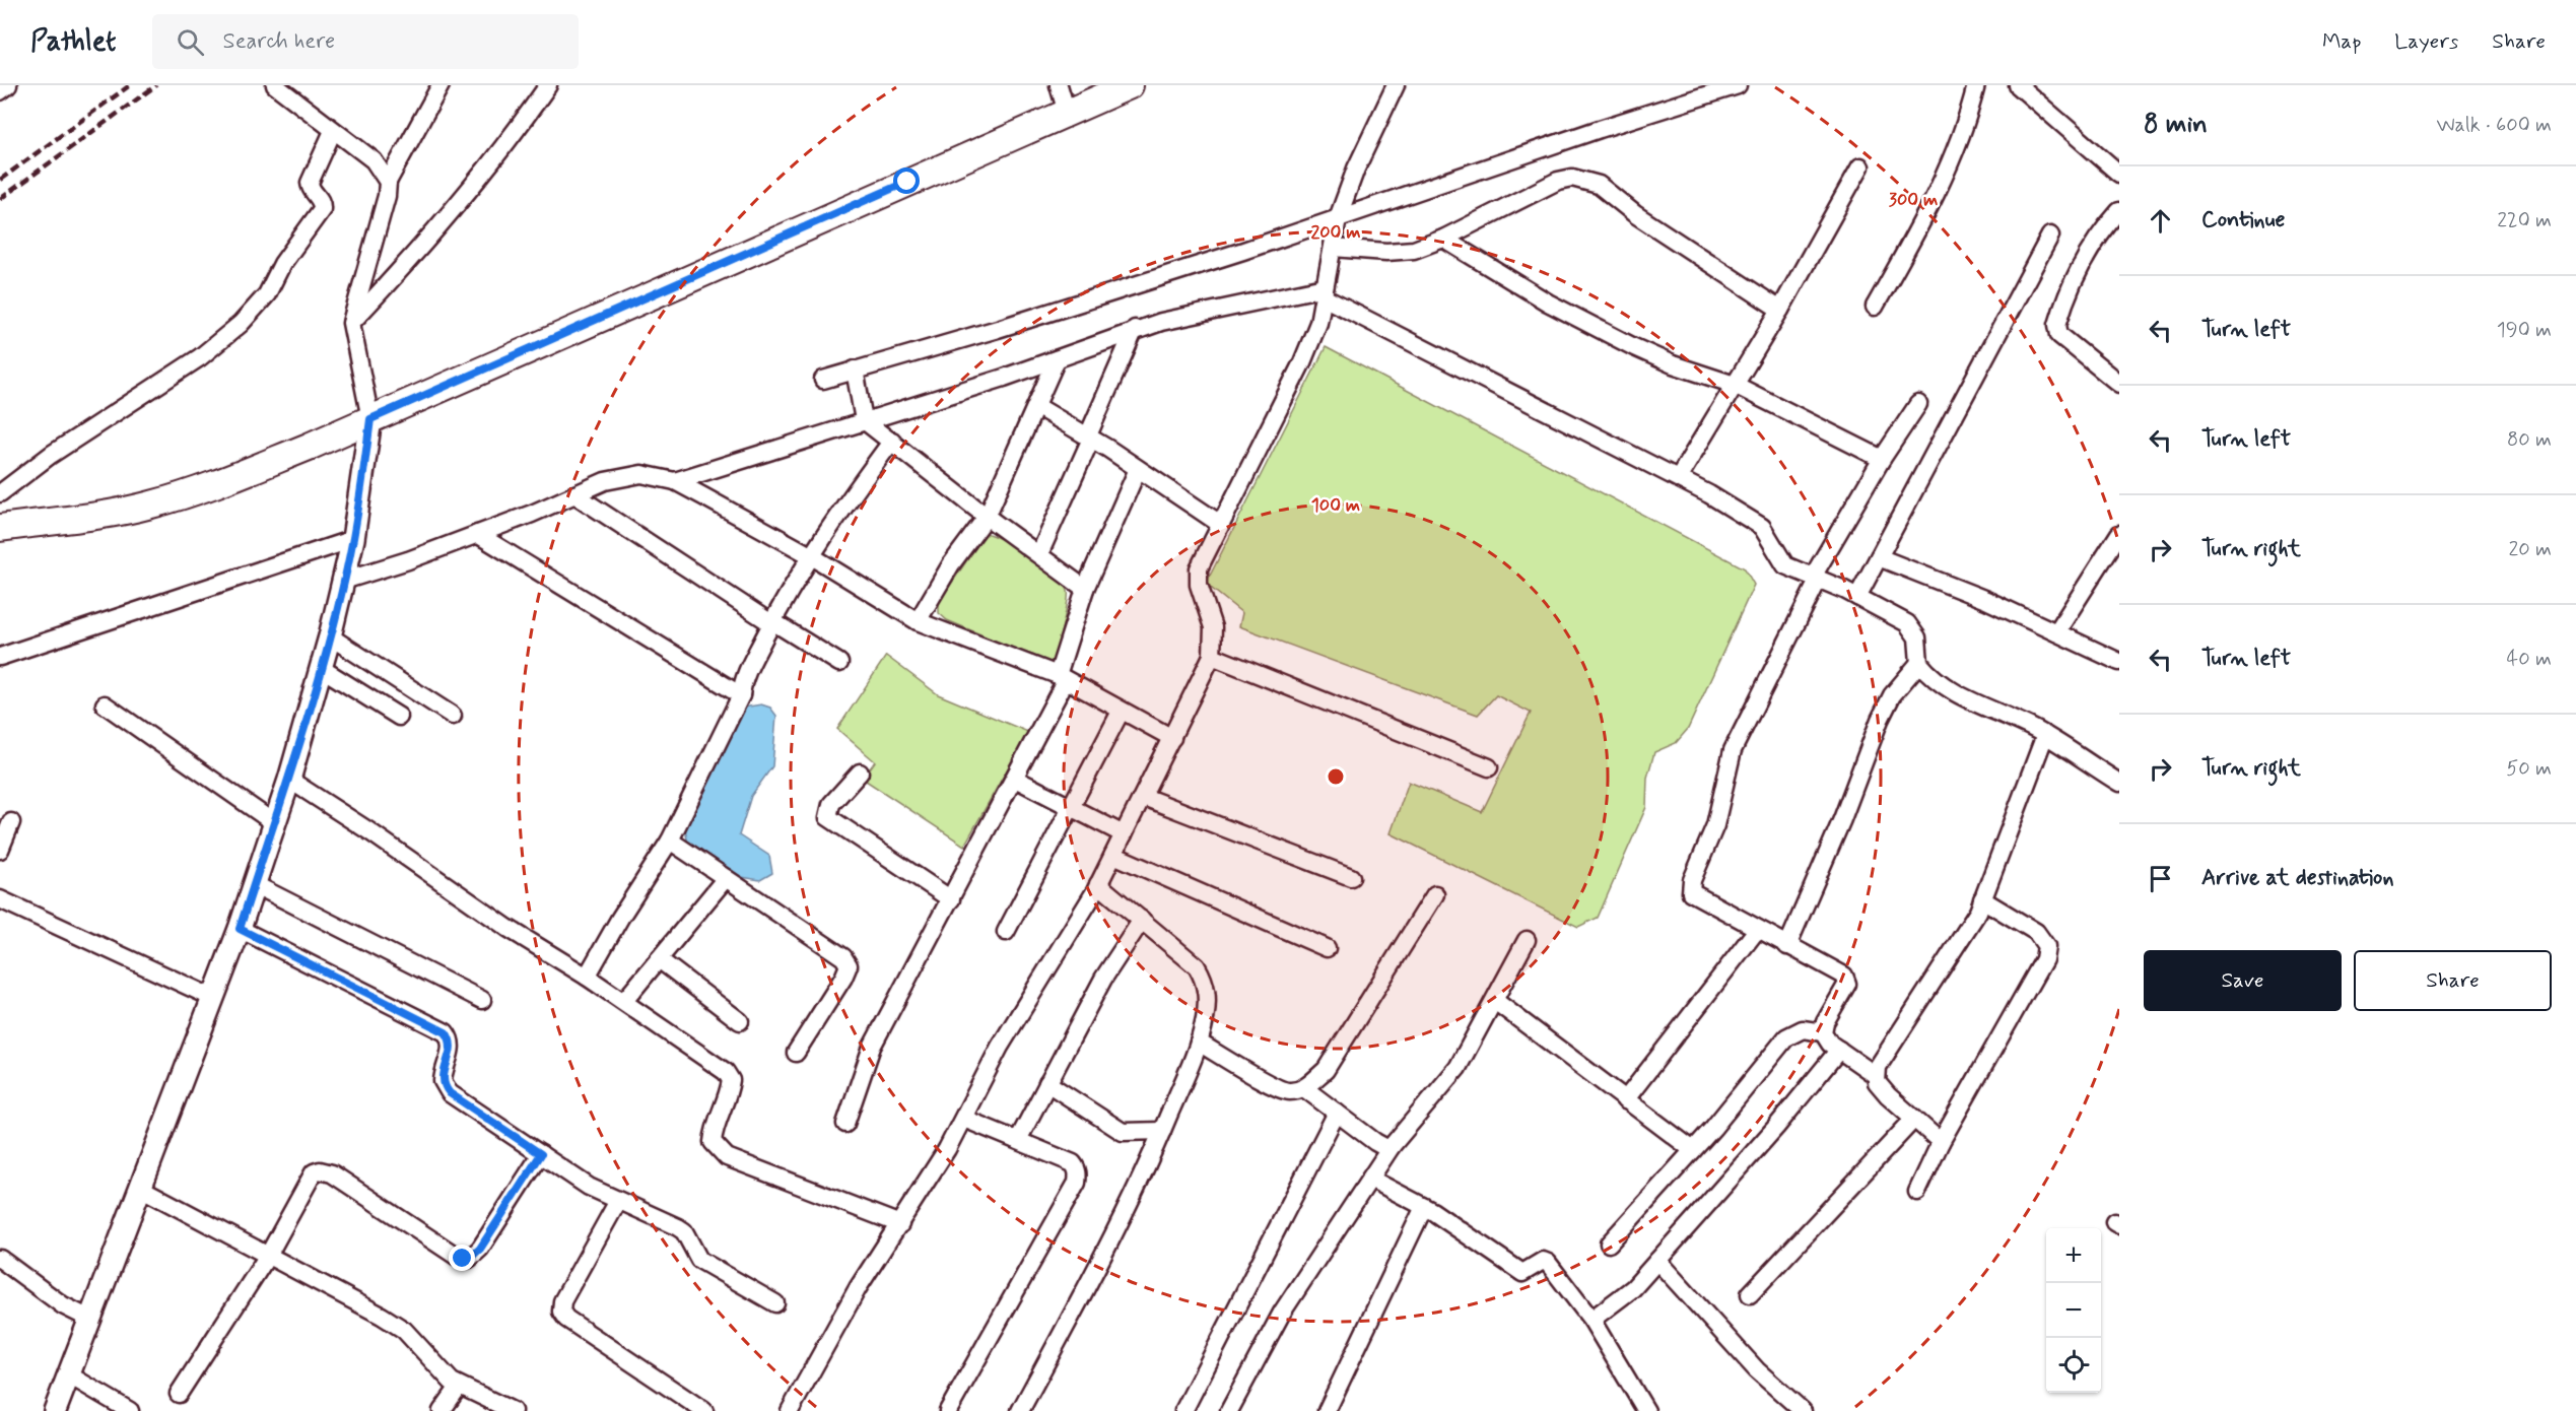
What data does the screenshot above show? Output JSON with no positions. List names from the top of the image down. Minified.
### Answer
{"page":{"header":"Pathlet","search":"Search here","nav":["Map","Layers","Share"],"heading":["8 min","Walk · 600 m"],"list":[["Continue","220 m"],["Turn left","190 m"],["Turn left","80 m"],["Turn right","20 m"],["Turn left","40 m"],["Turn right","50 m"],"Arrive at destination"],"buttons":["Save","Share"],"map_buttons":["+","−"]},"rings":["300 m","200 m","100 m"]}
